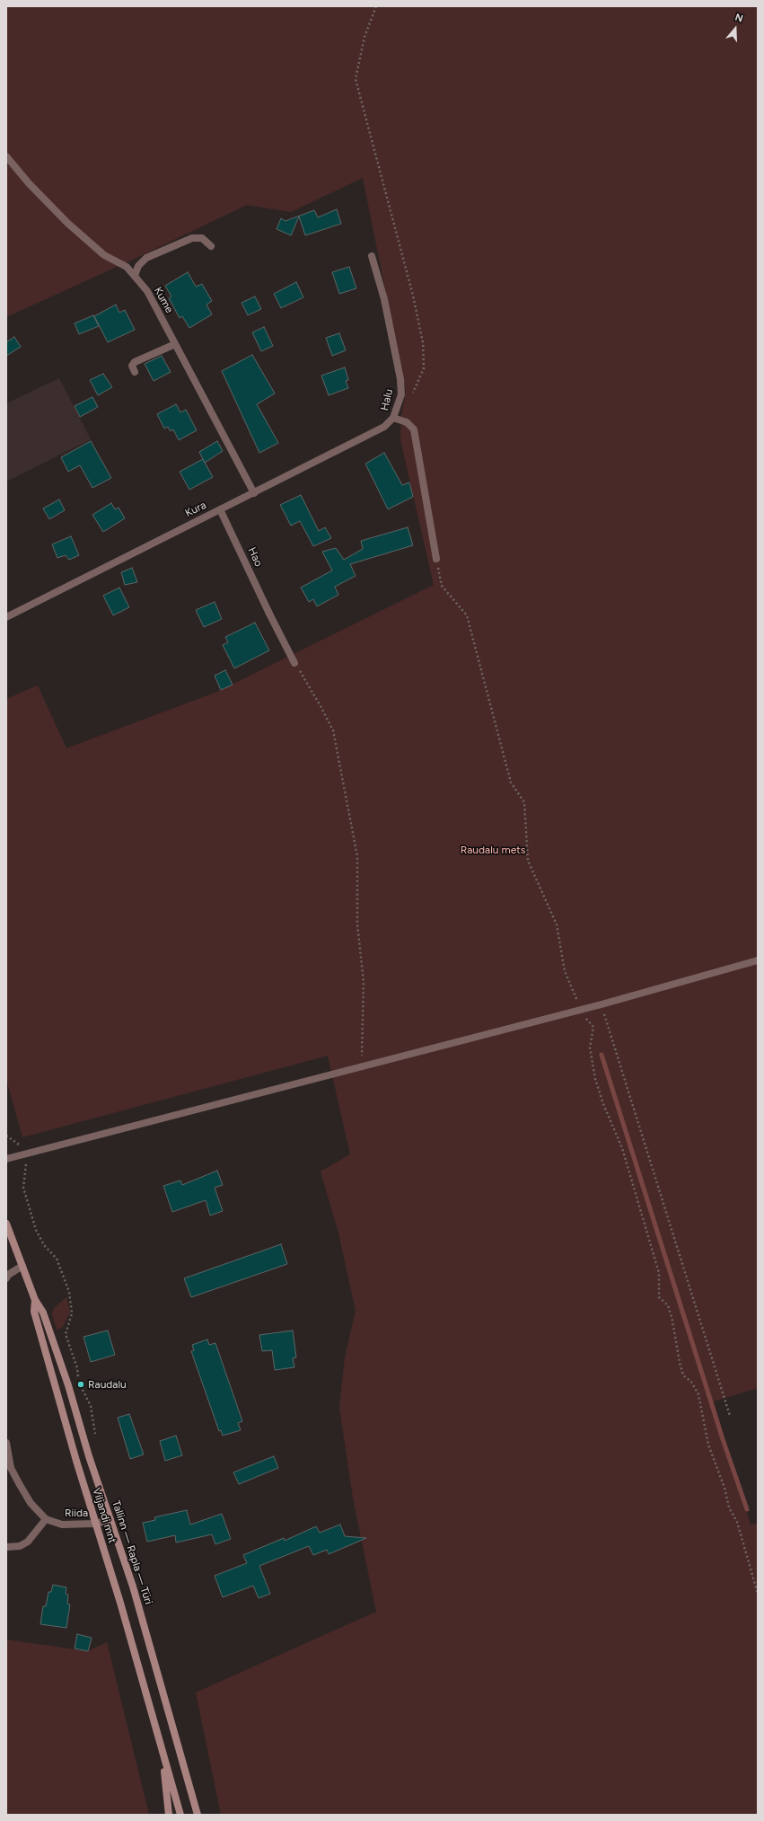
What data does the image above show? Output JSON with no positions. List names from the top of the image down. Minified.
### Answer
{"streets":{"main road":["Viljandi mnt","Tallinn — Rapla — Türi"],"street":["Kume","Halu","Kura","Hao","Riida"]},"crossings":[["Kume","Kura"],["Halu","Kura"],["Kura","Hao"],["Riida","Viljandi mnt"],["Riida","Tallinn — Rapla — Türi"],["Viljandi mnt","Tallinn — Rapla — Türi"]],"parks":["Raudalu mets"],"places":["Raudalu"],"north":"top"}
